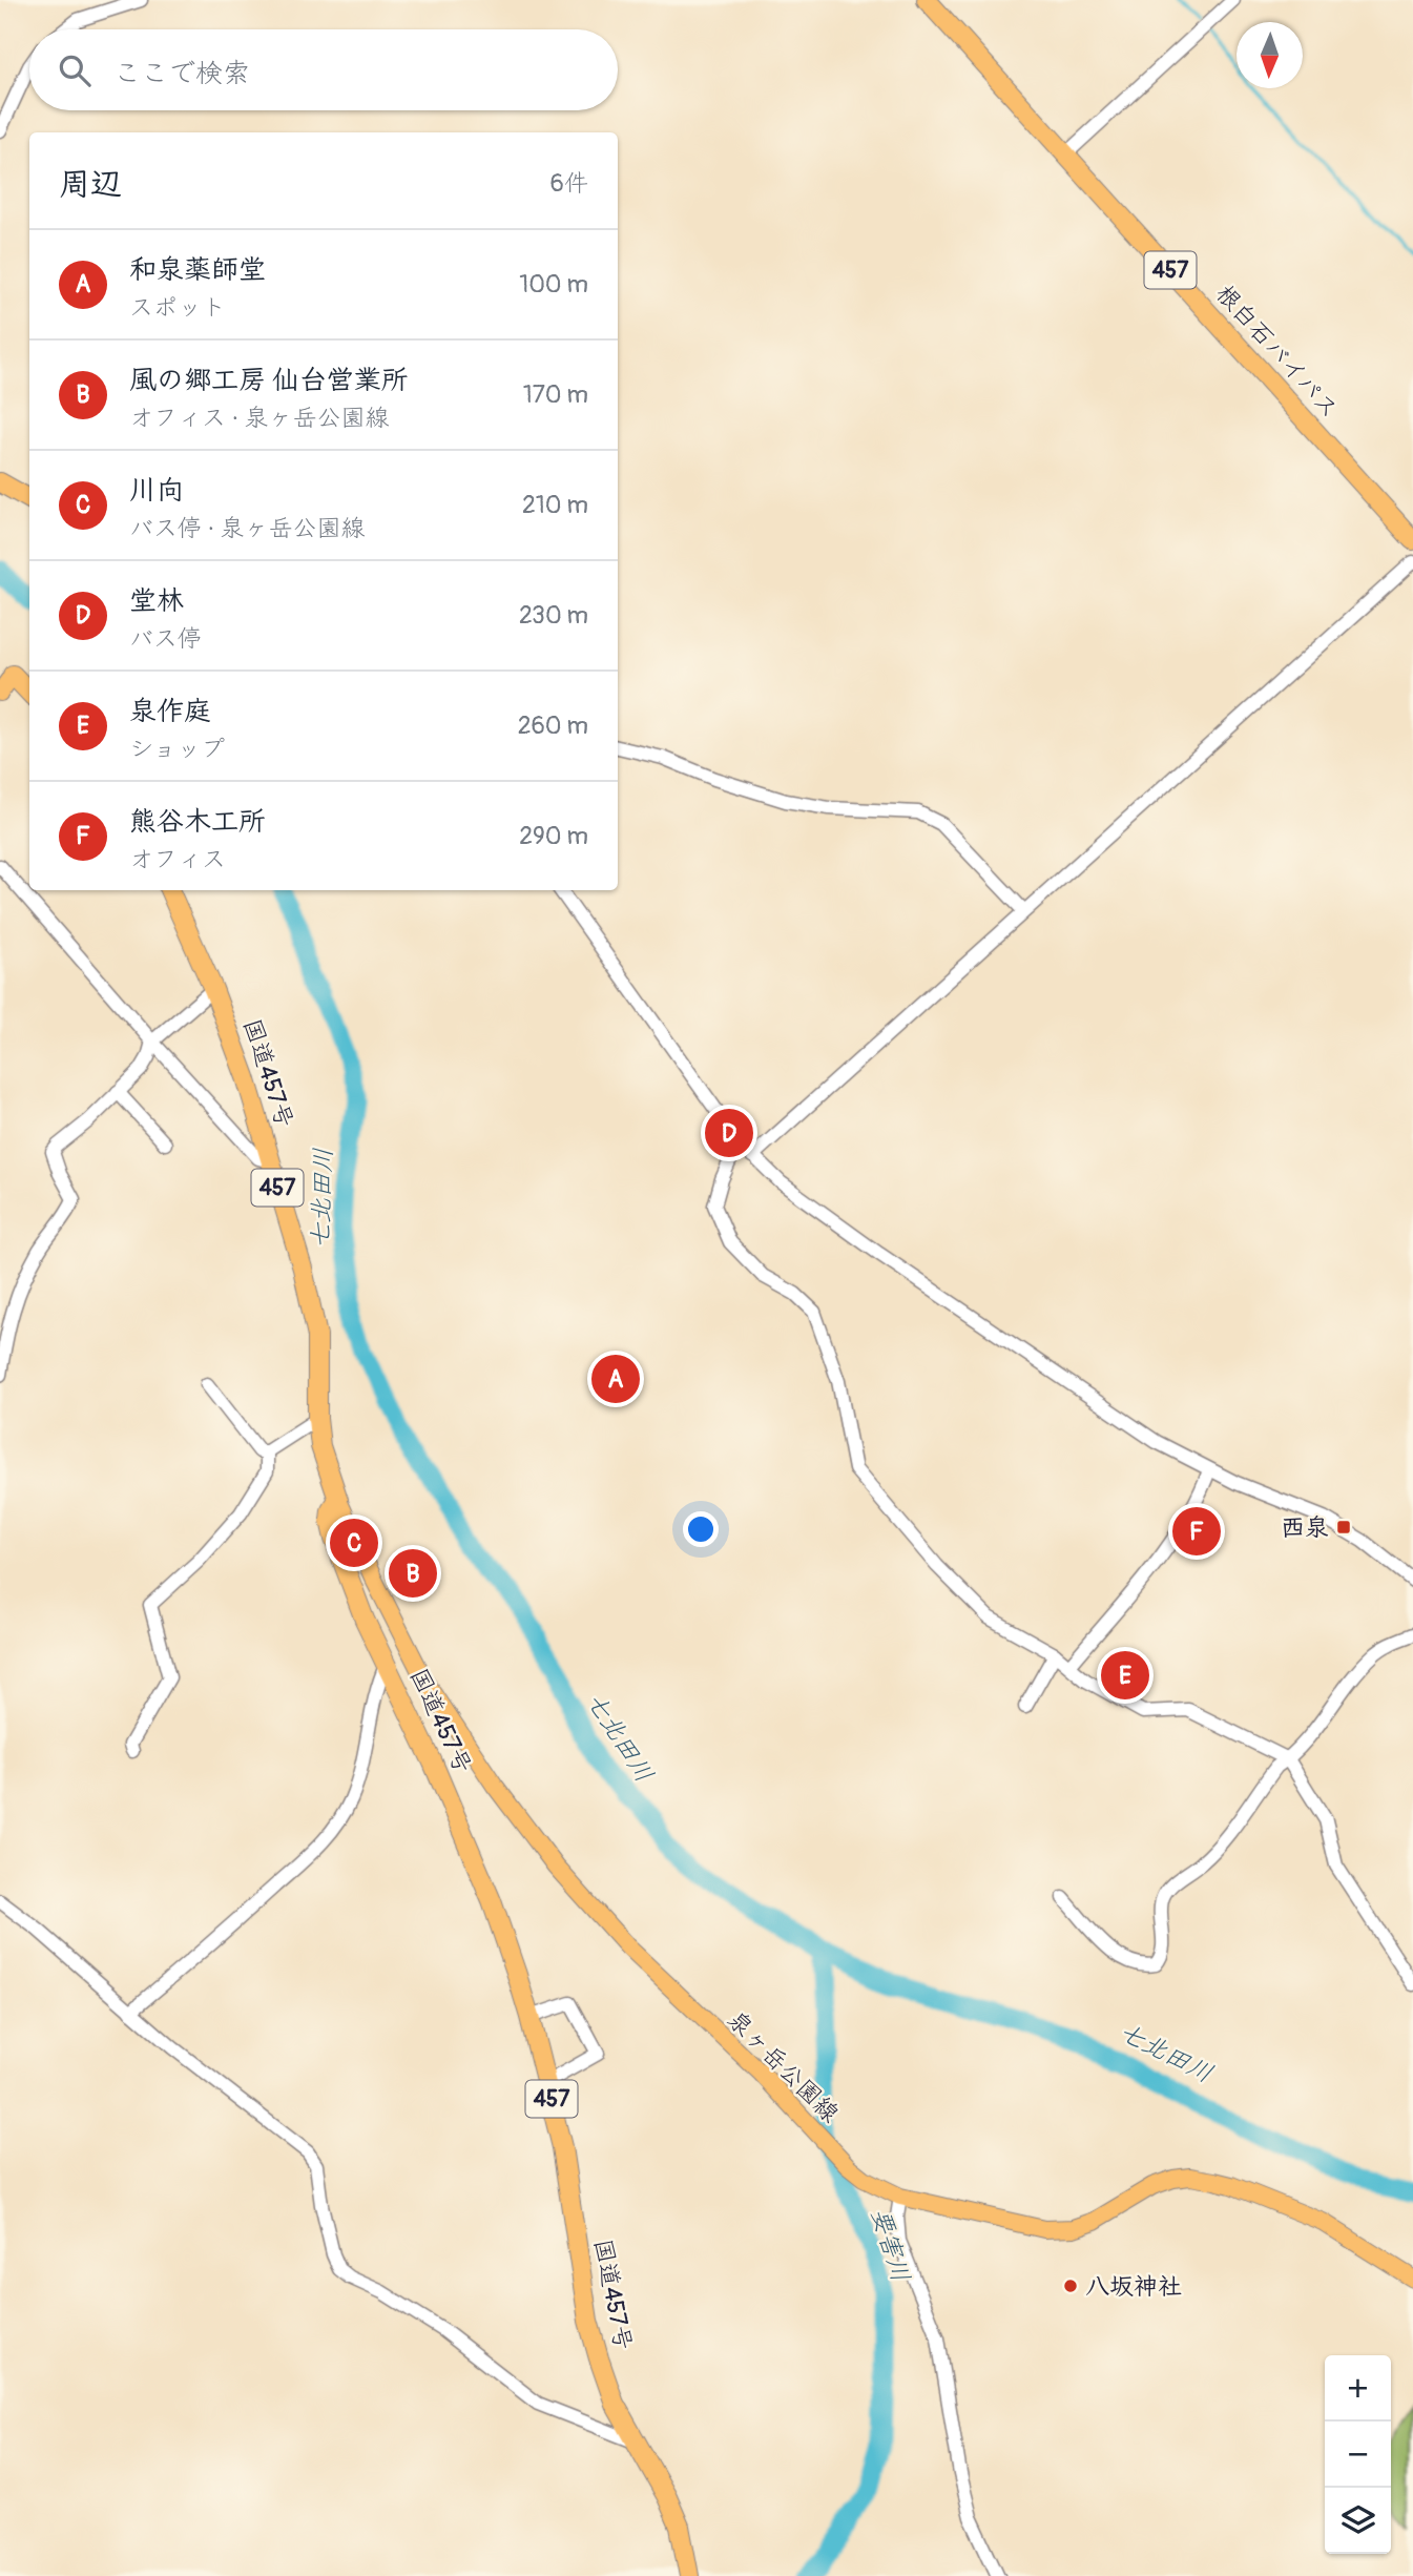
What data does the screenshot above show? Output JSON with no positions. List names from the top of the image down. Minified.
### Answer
{"streets":{"highway":["457","根白石バイパス","国道457号"],"main road":["泉ヶ岳公園線"]},"crossings":[["国道457号","泉ヶ岳公園線"]],"water":["七北田川","要害川"],"places":{"transit":["西泉"],"other":["八坂神社"]},"north":"bottom","page":{"search":"ここで検索","heading":["周辺","6件"],"list":[{"mark":"A","name":"和泉薬師堂","note":"スポット","value":"100 m"},{"mark":"B","name":"風の郷工房 仙台営業所","note":"オフィス · 泉ヶ岳公園線","value":"170 m"},{"mark":"C","name":"川向","note":"バス停 · 泉ヶ岳公園線","value":"210 m"},{"mark":"D","name":"堂林","note":"バス停","value":"230 m"},{"mark":"E","name":"泉作庭","note":"ショップ","value":"260 m"},{"mark":"F","name":"熊谷木工所","note":"オフィス","value":"290 m"}],"pins":["D","A","F","C","B","E"],"map_buttons":["+","−"]}}
